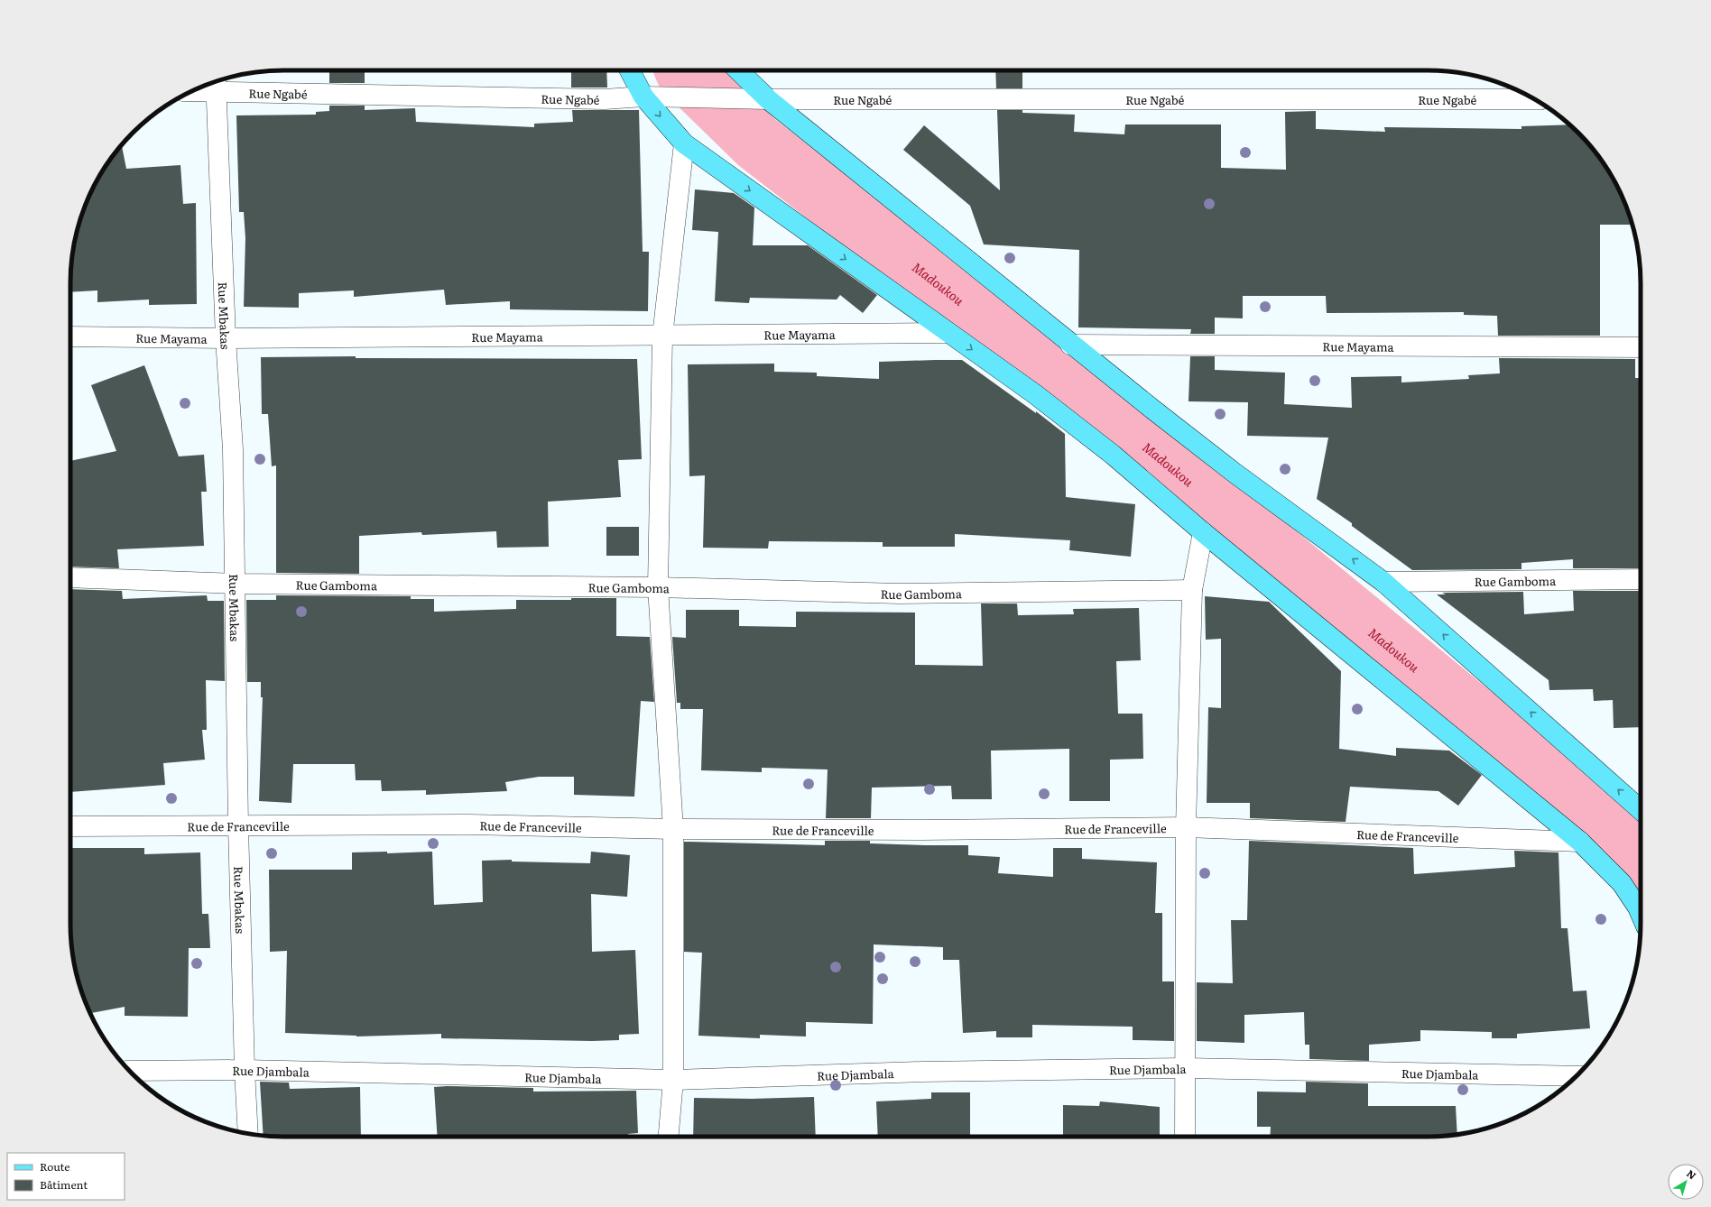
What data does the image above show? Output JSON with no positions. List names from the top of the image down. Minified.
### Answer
{"streets":{"street":["Rue Ngabé","Rue Mbakas","Rue Mayama","Rue Gamboma","Rue de Franceville","Rue Djambala"]},"crossings":[["Rue Ngabé","Rue Mbakas"],["Rue Mbakas","Rue Mayama"],["Rue Mbakas","Rue Gamboma"],["Rue Mbakas","Rue de Franceville"],["Rue Mbakas","Rue Djambala"]],"water":["Madoukou"],"legend":["Route","Bâtiment"],"north":"top right"}
